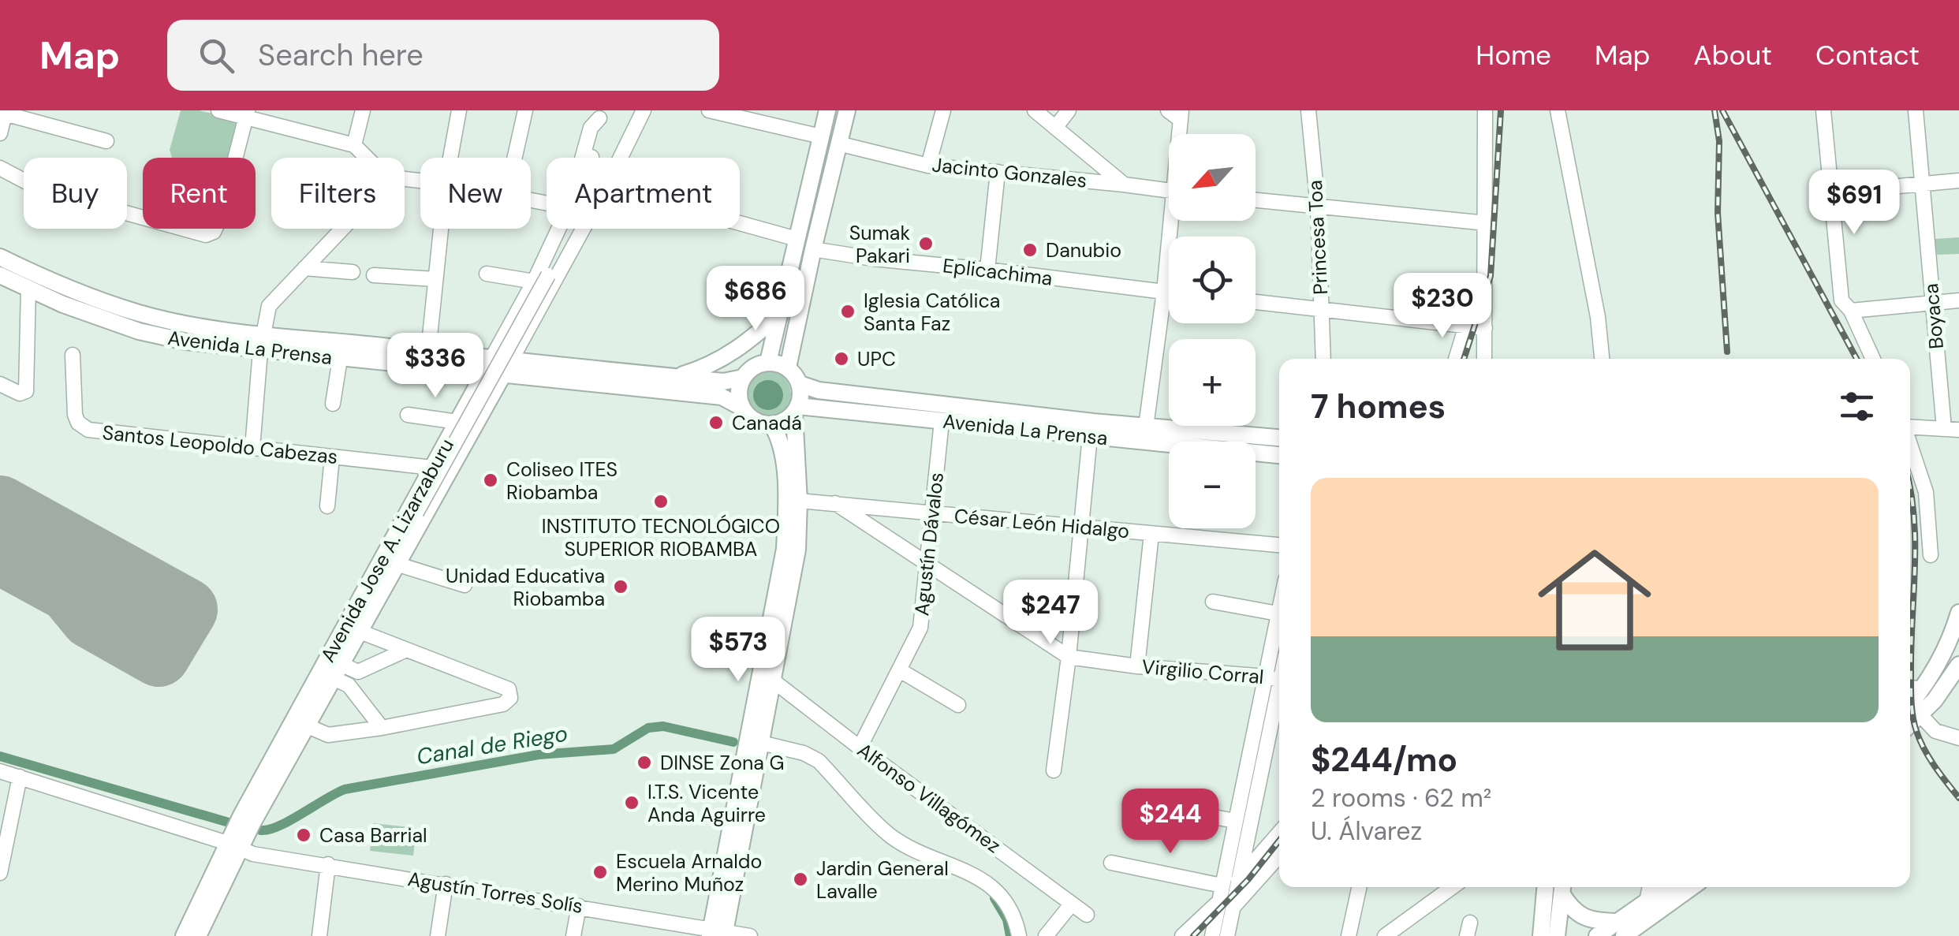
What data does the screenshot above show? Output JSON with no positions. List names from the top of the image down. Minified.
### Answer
{"streets":{"main road":["Avenida La Prensa","Avenida Jose A. Lizarzaburu"],"street":["Jacinto Gonzales","Princesa Toa","Eplicachima","Boyaca","Santos Leopoldo Cabezas","César León Hidalgo","Agustín Dávalos","Virgilio Corral","Alfonso Villagómez","Agustín Torres Solís"]},"crossings":[["Avenida La Prensa","Agustín Dávalos"],["Avenida La Prensa","Avenida Jose A. Lizarzaburu"],["Santos Leopoldo Cabezas","Avenida Jose A. Lizarzaburu"],["César León Hidalgo","Agustín Dávalos"],["César León Hidalgo","Virgilio Corral"],["Agustín Dávalos","Virgilio Corral"],["Agustín Dávalos","Alfonso Villagómez"],["Avenida Jose A. Lizarzaburu","Agustín Torres Solís"]],"water":["Canal de Riego"],"places":["Sumak Pakari","Danubio","Iglesia Católica Santa Faz","UPC","Canadá","Coliseo ITES Riobamba","INSTITUTO TECNOLÓGICO SUPERIOR RIOBAMBA","Unidad Educativa Riobamba","DINSE Zona G","I.T.S. Vicente Anda Aguirre","Casa Barrial","Escuela Arnaldo Merino Muñoz","Jardin General Lavalle"],"north":"bottom left","page":{"header":"Map","search":"Search here","nav":["Home","Map","About","Contact"],"map_buttons":["+","−"],"chip":["Buy","Rent","Filters","New","Apartment"],"price":["$691","$686","$230","$336","$247","$573","$244"],"heading":"7 homes","list":[{"name":"$244/mo","note":"2 rooms · 62 m² · U. Álvarez"}]}}
